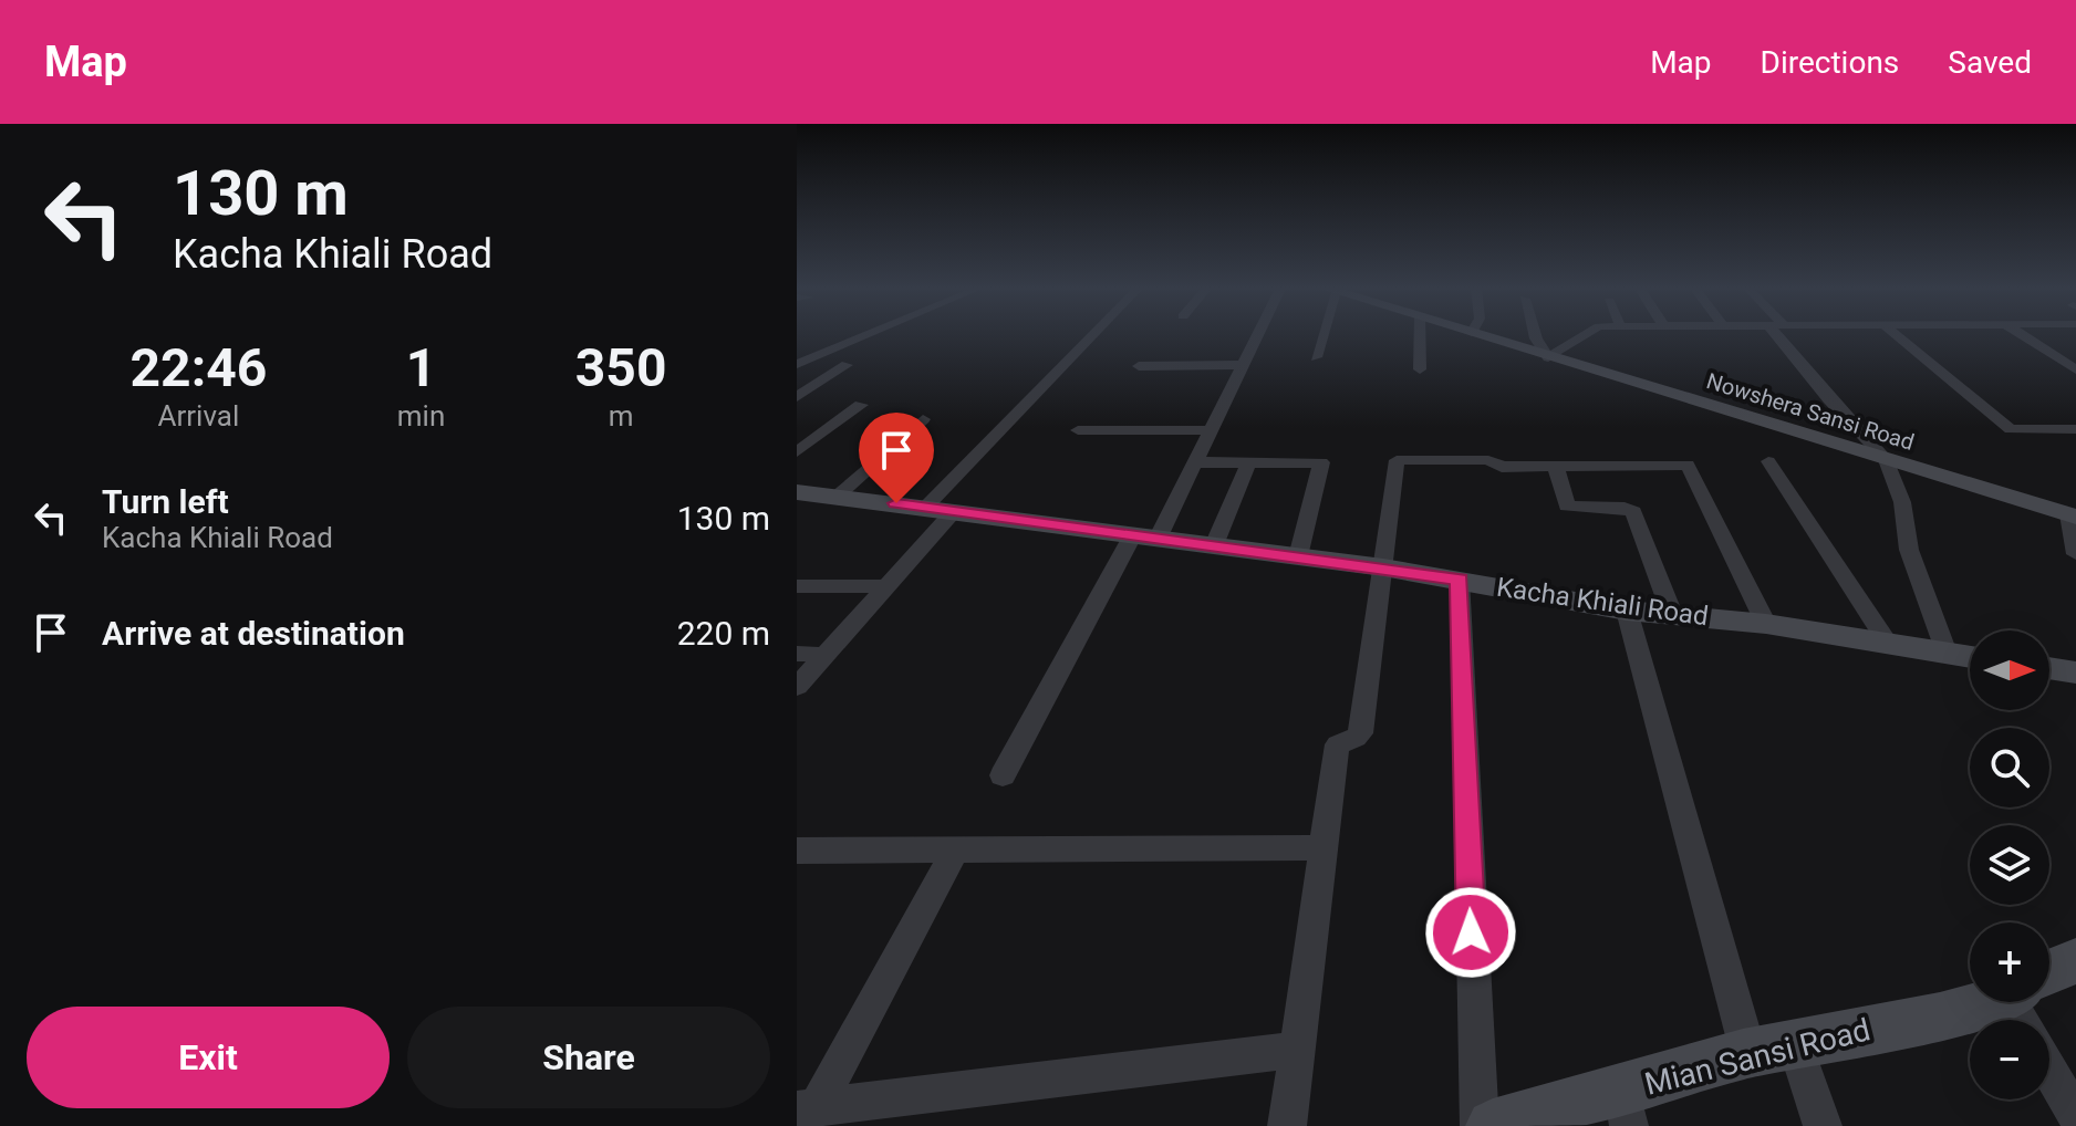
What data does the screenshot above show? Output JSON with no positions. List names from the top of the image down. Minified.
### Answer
{"streets":{"street":["Nowshera Sansi Road","Kacha Khiali Road","Mian Sansi Road"]},"north":"right","page":{"header":"Map","nav":["Map","Directions","Saved"],"turn":["130 m","Kacha Khiali Road"],"eta":["22:46","Arrival","1","min","350","m"],"list":[{"name":"Turn left","note":"Kacha Khiali Road","value":"130 m"},{"name":"Arrive at destination","value":"220 m"}],"map_buttons":["+","−"],"buttons":["Exit","Share"]}}
